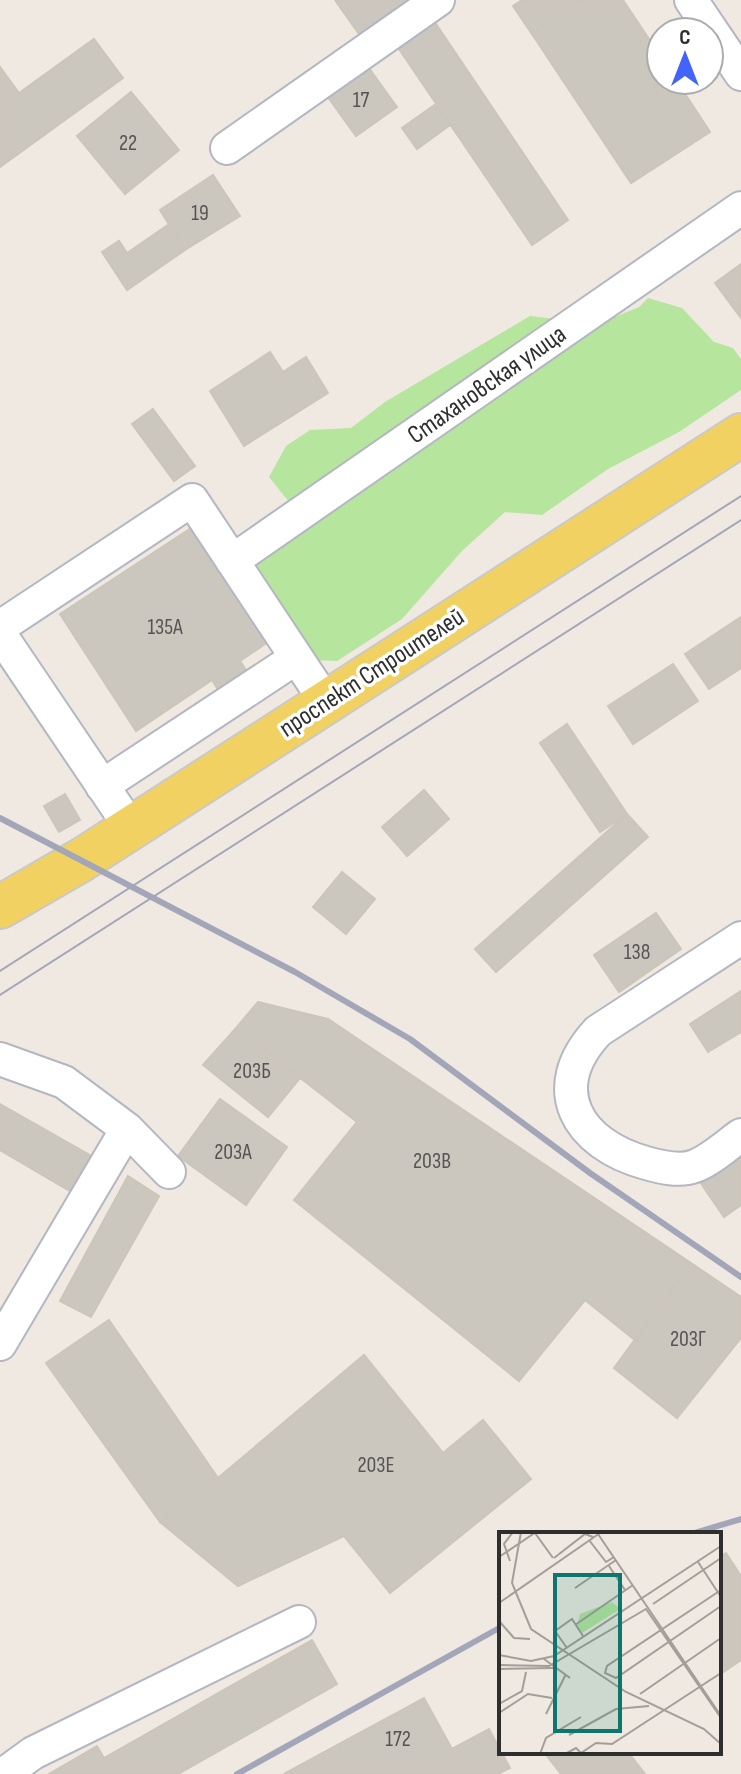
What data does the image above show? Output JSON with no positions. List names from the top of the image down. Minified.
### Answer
{"streets":{"main road":["проспект Строителей"],"street":["Стахановская улица"]},"house_numbers":["17","22","19","135А","138","203Б","203А","203В","203Г","203Е","172"],"north":"top"}
